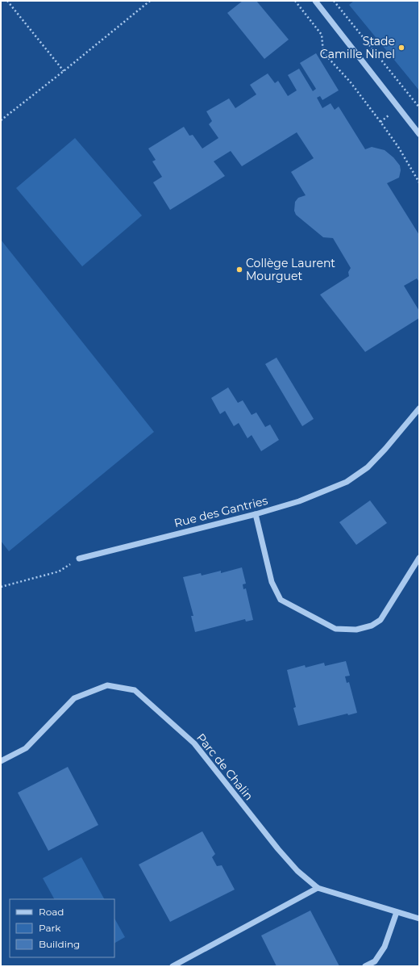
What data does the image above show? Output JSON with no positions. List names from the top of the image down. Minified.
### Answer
{"streets":{"street":["Rue des Gantries","Parc de Chalin"]},"places":["Stade Camille Ninel","Collège Laurent Mourguet"],"legend":["Road","Park","Building"]}
